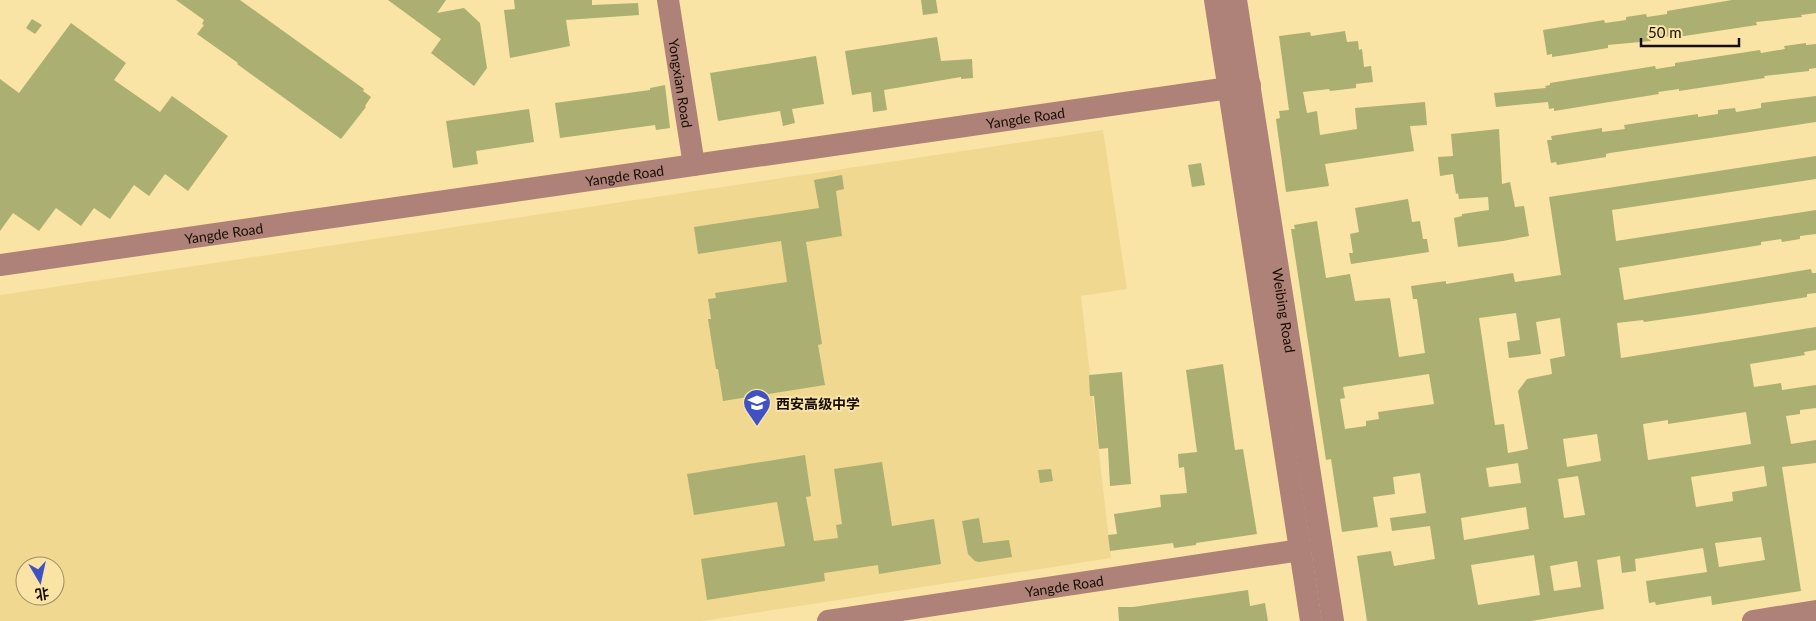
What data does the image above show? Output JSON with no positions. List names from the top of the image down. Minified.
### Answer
{"streets":{"street":["Yongxian Road","Yangde Road","Weibing Road"]},"crossings":[["Yongxian Road","Yangde Road"],["Yangde Road","Weibing Road"]],"places":{"school or university":["西安高级中学"]},"scale_bar":"50 m","north":"bottom"}
